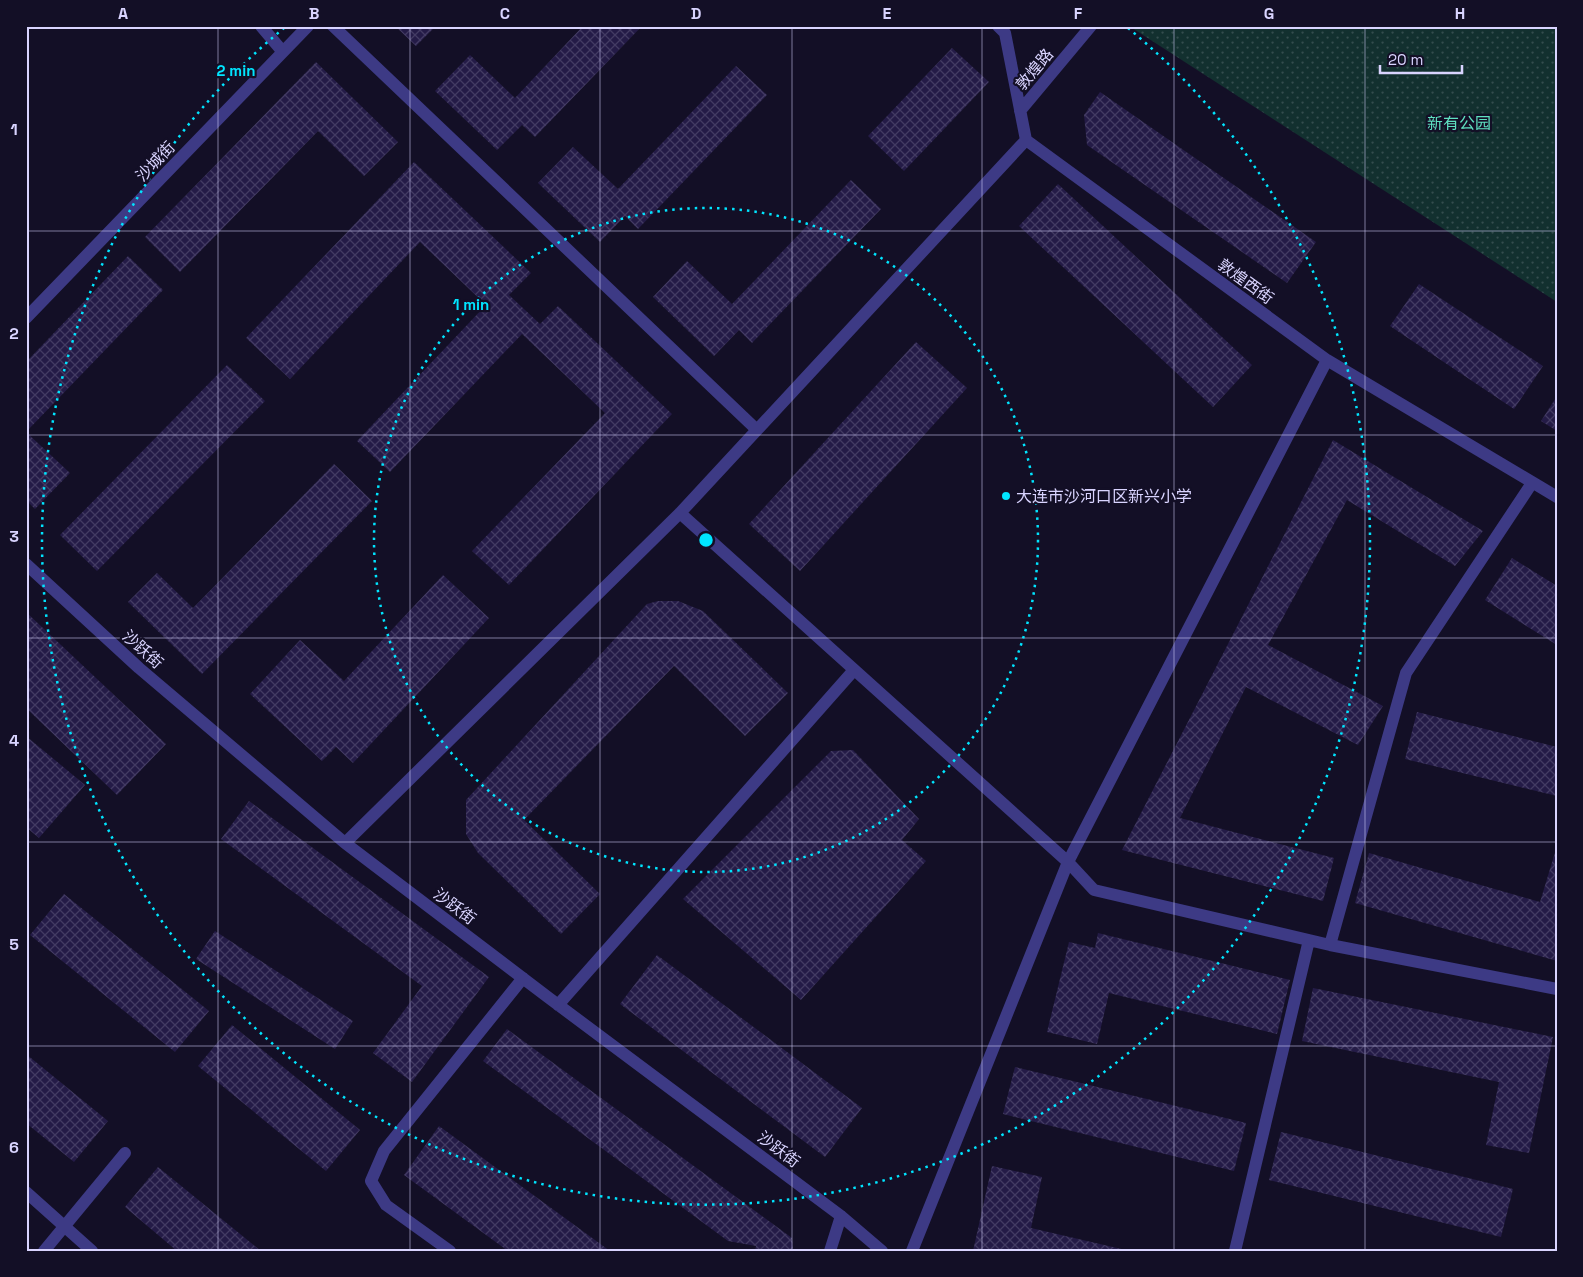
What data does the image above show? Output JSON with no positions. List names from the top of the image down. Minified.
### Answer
{"streets":{"street":["敦煌路","沙城街","敦煌西街","沙跃街"]},"parks":["新有公园"],"places":["大连市沙河口区新兴小学"],"scale_bar":"20 m","grid":{"columns":["A","B","C","D","E","F","G","H"],"rows":["1","2","3","4","5","6"]},"rings":["2 min","1 min"]}
